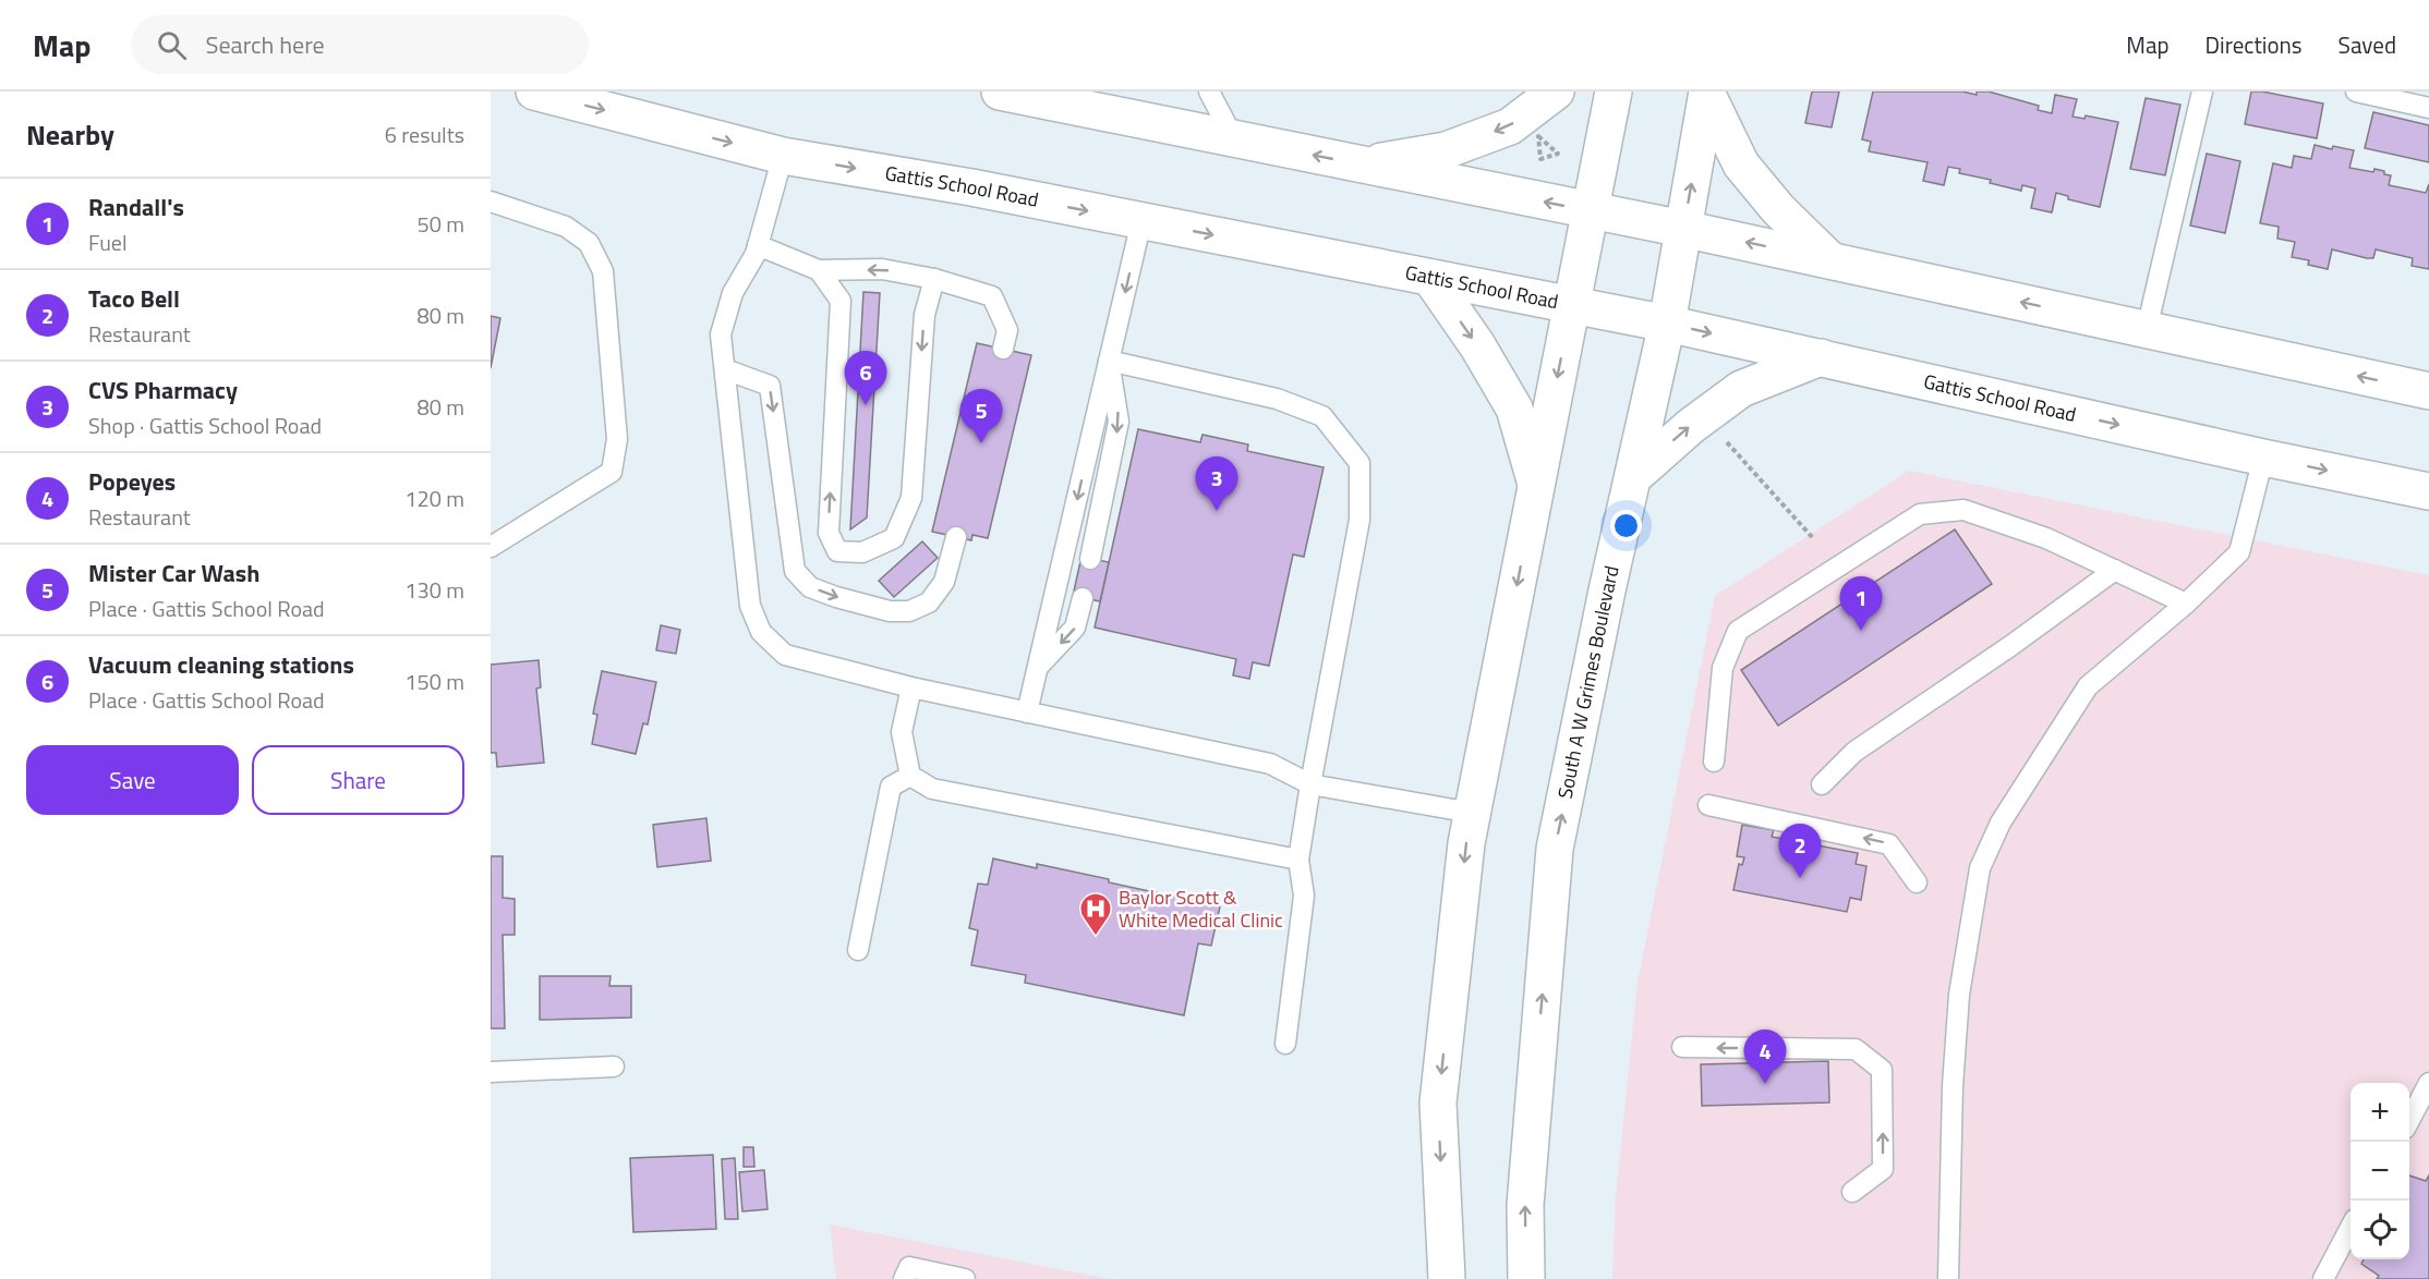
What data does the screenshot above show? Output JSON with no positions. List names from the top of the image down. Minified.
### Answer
{"streets":{"main road":["Gattis School Road","South A W Grimes Boulevard"]},"crossings":[["Gattis School Road","South A W Grimes Boulevard"]],"places":{"hospital":["Baylor Scott & White Medical Clinic"]},"page":{"header":"Map","search":"Search here","nav":["Map","Directions","Saved"],"heading":["Nearby","6 results"],"list":[{"mark":"1","name":"Randall's","note":"Fuel","value":"50 m"},{"mark":"2","name":"Taco Bell","note":"Restaurant","value":"80 m"},{"mark":"3","name":"CVS Pharmacy","note":"Shop · Gattis School Road","value":"80 m"},{"mark":"4","name":"Popeyes","note":"Restaurant","value":"120 m"},{"mark":"5","name":"Mister Car Wash","note":"Place · Gattis School Road","value":"130 m"},{"mark":"6","name":"Vacuum cleaning stations","note":"Place · Gattis School Road","value":"150 m"}],"pins":["6","5","3","1","2","4"],"buttons":["Save","Share"],"map_buttons":["+","−"]}}
